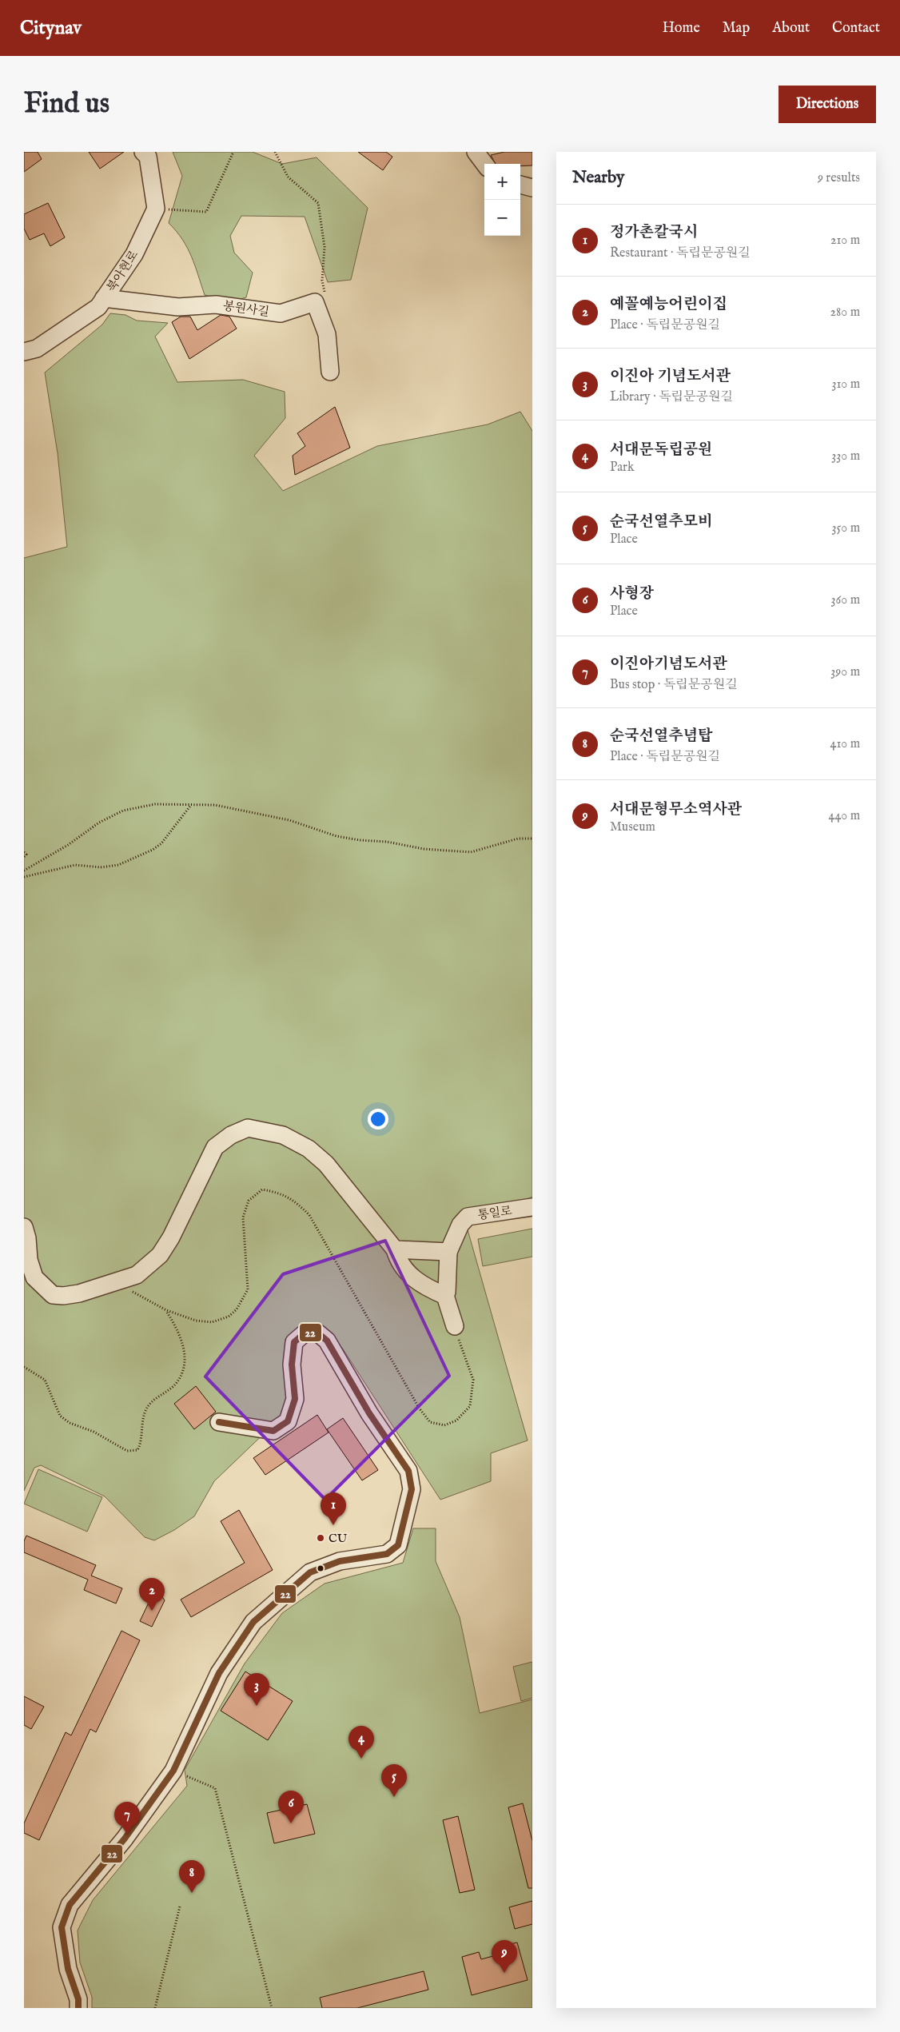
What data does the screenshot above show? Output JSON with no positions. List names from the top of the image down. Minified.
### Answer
{"streets":{"street":["북아현로","봉원사길","통일로"]},"crossings":[["북아현로","봉원사길"]],"places":["CU"],"lines":["transit line 22"],"page":{"header":"Citynav","nav":["Home","Map","About","Contact"],"buttons":"Directions","title":"Find us","heading":["Nearby","9 results"],"map_buttons":["+","−"],"list":[{"mark":"1","name":"정가촌칼국시","note":"Restaurant · 독립문공원길","value":"210 m"},{"mark":"2","name":"예꼴예능어린이집","note":"Place · 독립문공원길","value":"280 m"},{"mark":"3","name":"이진아 기념도서관","note":"Library · 독립문공원길","value":"310 m"},{"mark":"4","name":"서대문독립공원","note":"Park","value":"330 m"},{"mark":"5","name":"순국선열추모비","note":"Place","value":"350 m"},{"mark":"6","name":"사형장","note":"Place","value":"360 m"},{"mark":"7","name":"이진아기념도서관","note":"Bus stop · 독립문공원길","value":"390 m"},{"mark":"8","name":"순국선열추념탑","note":"Place · 독립문공원길","value":"410 m"},{"mark":"9","name":"서대문형무소역사관","note":"Museum","value":"440 m"}],"pins":["1","2","3","4","5","6","7","8","9"]}}
